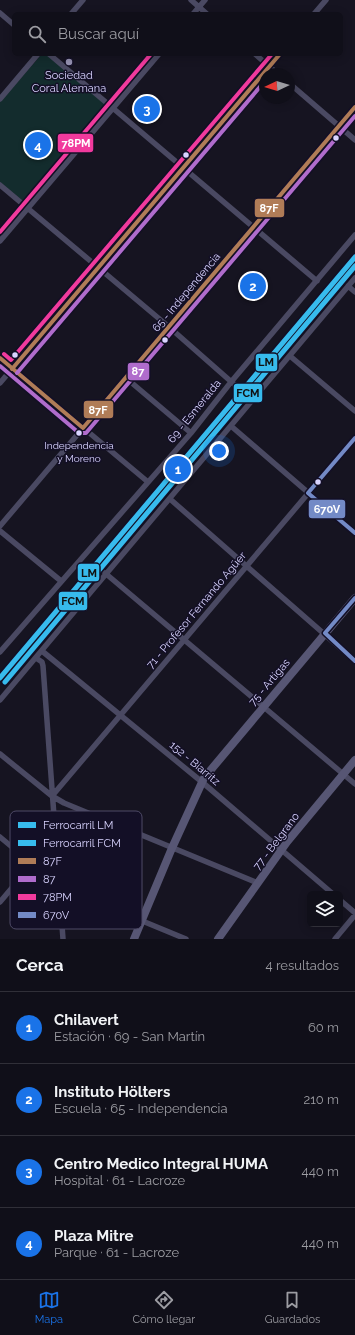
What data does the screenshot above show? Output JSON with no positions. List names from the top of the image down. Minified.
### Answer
{"streets":{"street":["65 - Independencia","69 - Esmeralda","71 - Profesor Fernando Agüer","75 - Artigas","152 - Biarritz","77 - Belgrano"]},"crossings":[["71 - Profesor Fernando Agüer","152 - Biarritz"],["75 - Artigas","152 - Biarritz"],["152 - Biarritz","77 - Belgrano"]],"places":["Sociedad Coral Alemana","Independencia y Moreno"],"lines":["transit line 87F","transit line 78PM","transit line 87","rail line LM","rail line FCM","transit line 670V"],"legend":["Ferrocarril LM","Ferrocarril FCM","87F","87","78PM","670V"],"north":"left","page":{"search":"Buscar aquí","pins":["3","4","2","1"],"heading":["Cerca","4 resultados"],"list":[{"mark":"1","name":"Chilavert","note":"Estación · 69 - San Martín","value":"60 m"},{"mark":"2","name":"Instituto Hölters","note":"Escuela · 65 - Independencia","value":"210 m"},{"mark":"3","name":"Centro Medico Integral HUMA","note":"Hospital · 61 - Lacroze","value":"440 m"},{"mark":"4","name":"Plaza Mitre","note":"Parque · 61 - Lacroze","value":"440 m"}],"nav":["Mapa","Cómo llegar","Guardados"]}}
